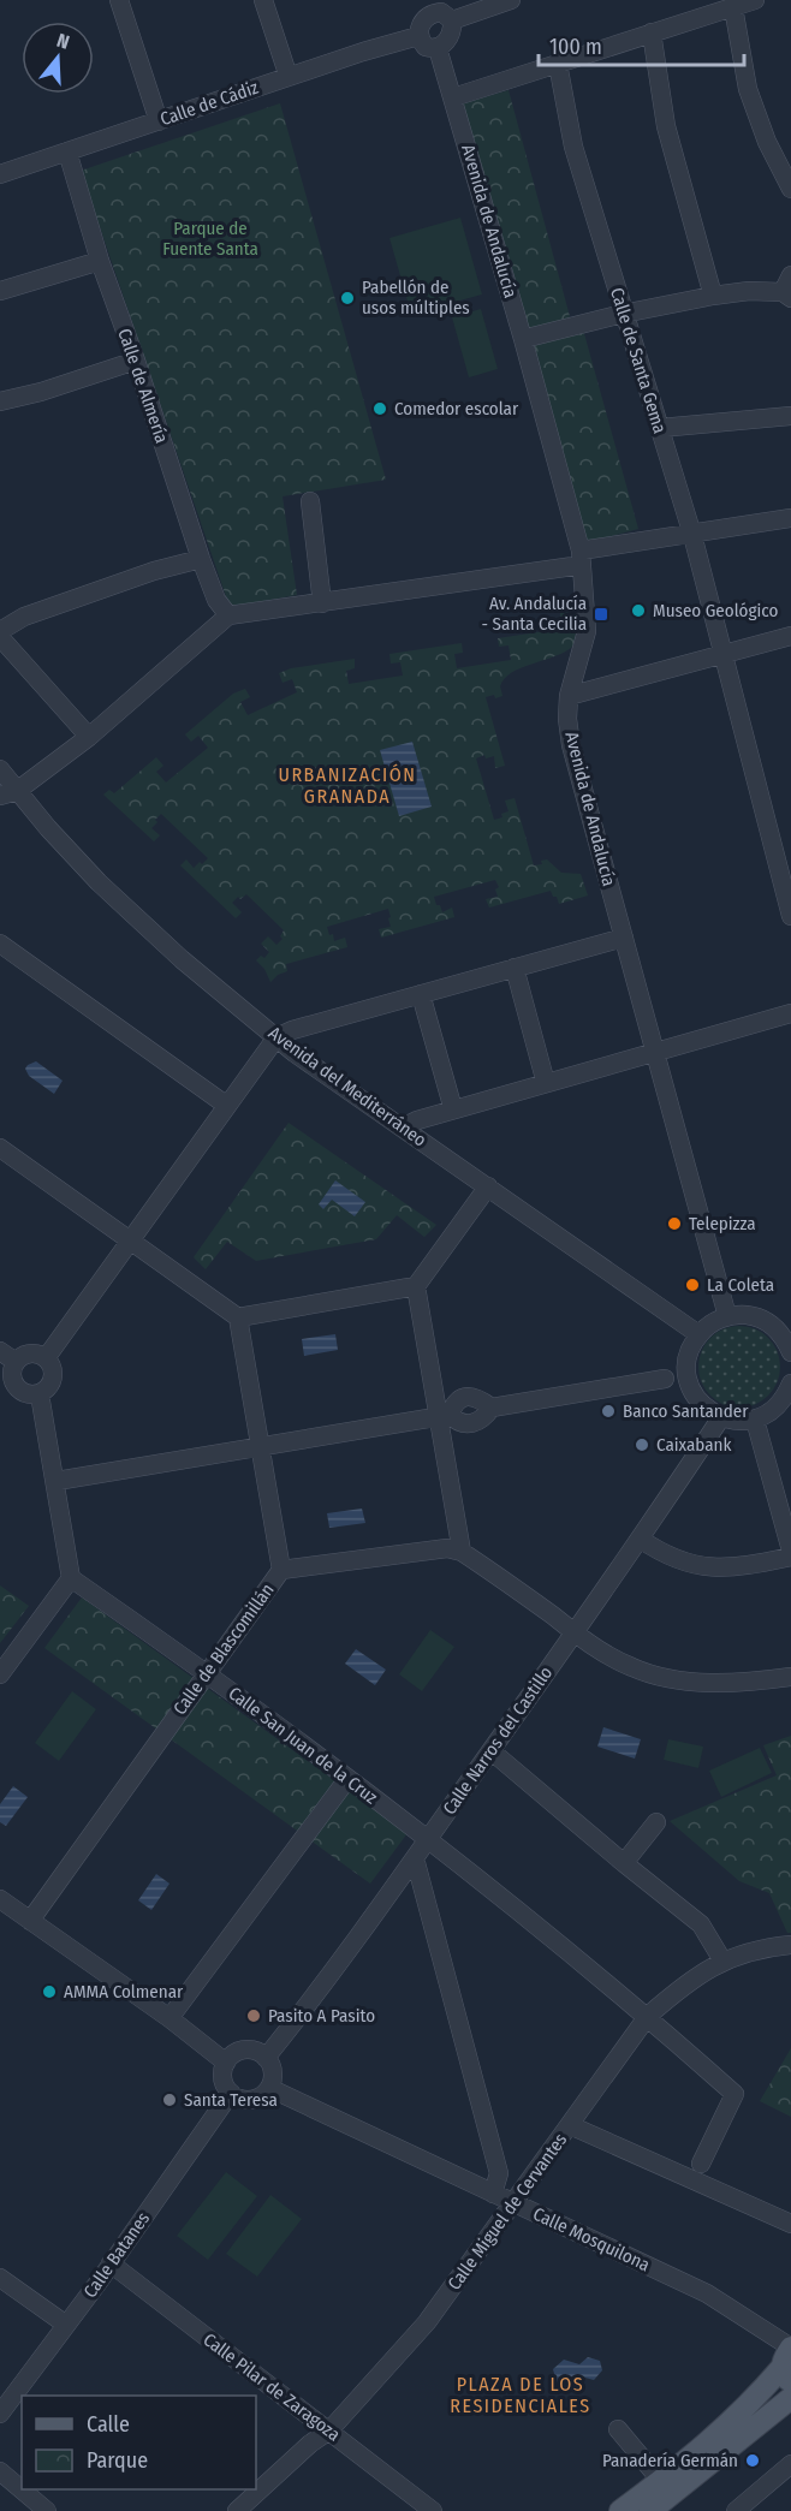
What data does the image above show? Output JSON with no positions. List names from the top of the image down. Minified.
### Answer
{"streets":{"street":["Calle de Cádiz","Avenida de Andalucía","Calle de Santa Gema","Calle de Almería","Avenida del Mediterráneo","Calle de Blascomillán","Calle Narros del Castillo","Calle San Juan de la Cruz","Calle Miguel de Cervantes","Calle Mosquilona","Calle Batanes","Calle Pilar de Zaragoza"]},"crossings":[["Calle de Cádiz","Avenida de Andalucía"],["Calle de Cádiz","Calle de Almería"],["Calle de Blascomillán","Calle San Juan de la Cruz"],["Calle Narros del Castillo","Calle San Juan de la Cruz"],["Calle Narros del Castillo","Calle Mosquilona"],["Calle Narros del Castillo","Calle Batanes"],["Calle San Juan de la Cruz","Calle Miguel de Cervantes"],["Calle Miguel de Cervantes","Calle Mosquilona"],["Calle Miguel de Cervantes","Calle Pilar de Zaragoza"],["Calle Mosquilona","Calle Batanes"],["Calle Batanes","Calle Pilar de Zaragoza"]],"districts":["URBANIZACIÓN GRANADA","PLAZA DE LOS RESIDENCIALES"],"parks":["Parque de Fuente Santa"],"places":{"other":["Pabellón de usos múltiples","Comedor escolar","Museo Geológico","Telepizza","La Coleta","Banco Santander","Caixabank","AMMA Colmenar","Pasito A Pasito","Santa Teresa","Panadería Germán"],"transit":["Av. Andalucía - Santa Cecilia"]},"legend":["Calle","Parque"],"scale_bar":"100 m","north":"top"}
